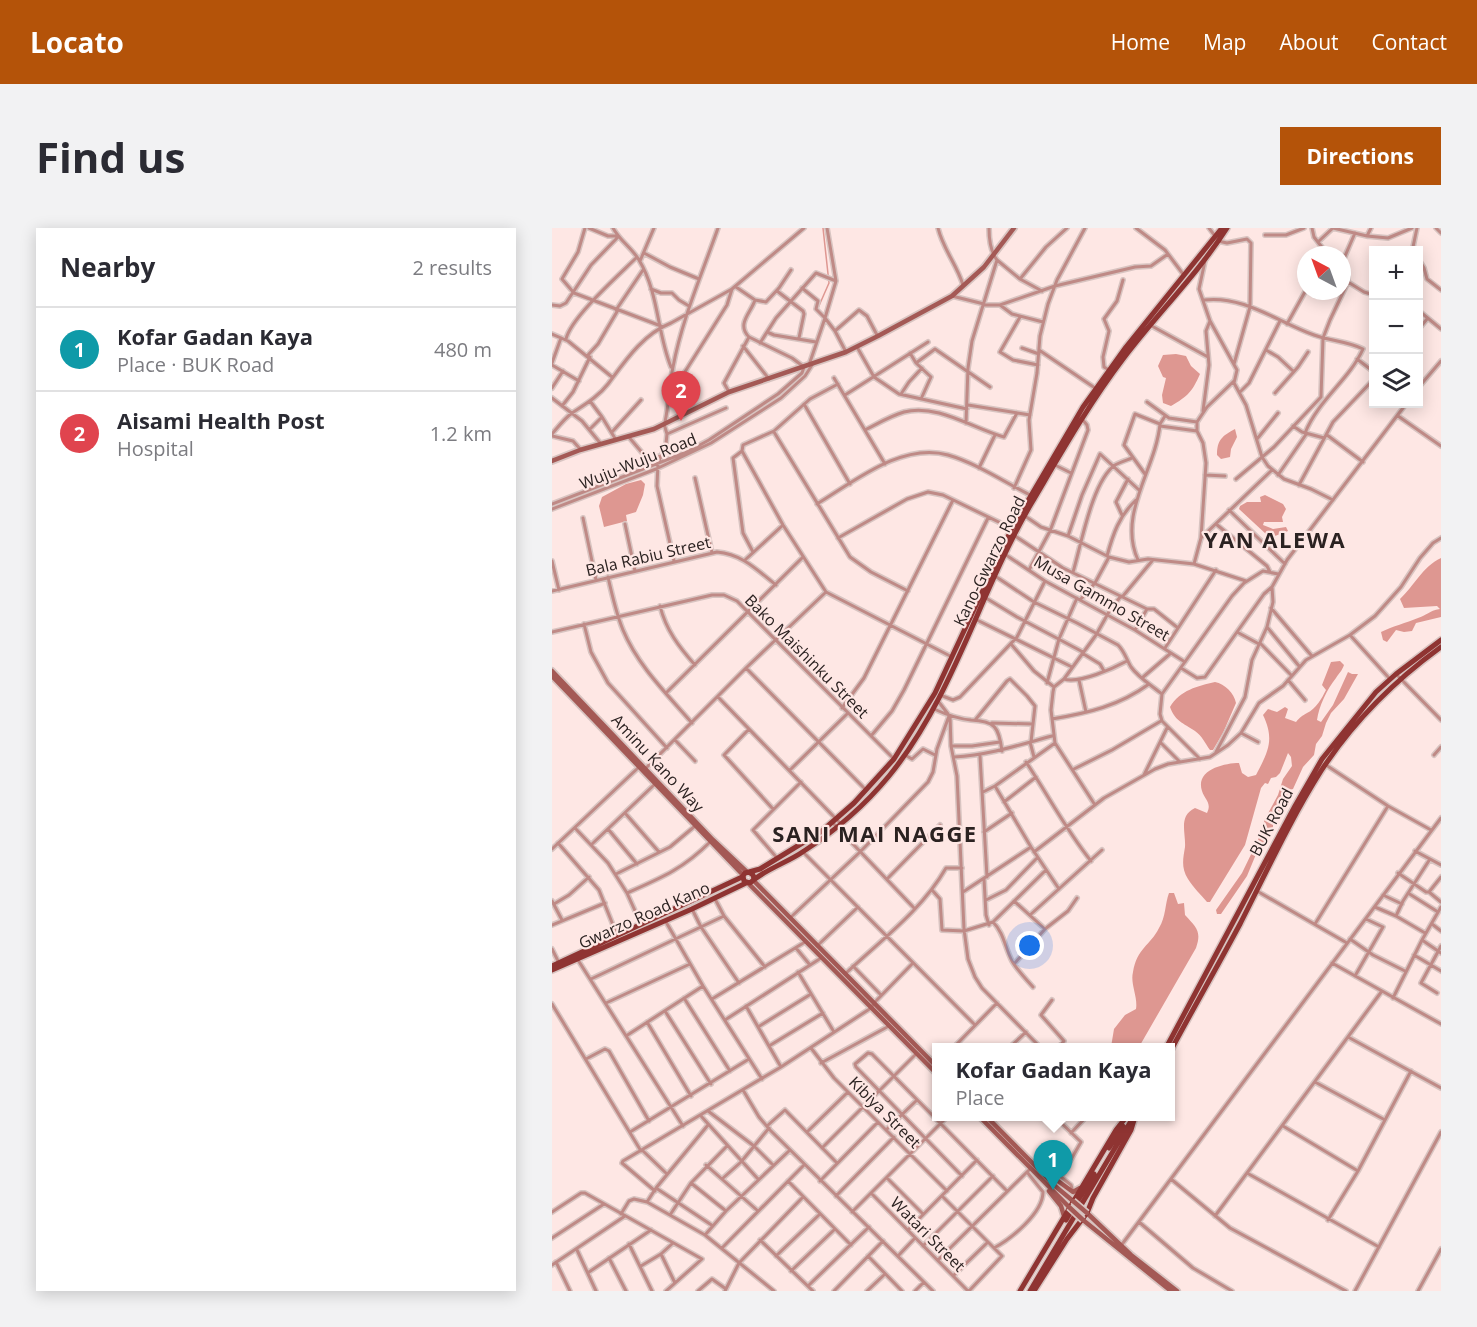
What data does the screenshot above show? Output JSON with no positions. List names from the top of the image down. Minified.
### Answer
{"streets":{"main road":["Kano-Gwarzo Road","Aminu Kano Way","BUK Road","Gwarzo Road Kano"],"street":["Wuju-Wuju Road","Bala Rabiu Street","Musa Gammo Street","Bako Maishinku Street","Kibiya Street","Watari Street"]},"crossings":[["Kano-Gwarzo Road","Musa Gammo Street"],["Kano-Gwarzo Road","Bako Maishinku Street"],["Kano-Gwarzo Road","Aminu Kano Way"],["Kano-Gwarzo Road","Gwarzo Road Kano"],["Aminu Kano Way","Gwarzo Road Kano"]],"districts":["YAN ALEWA","SANI MAI NAGGE"],"north":"top left","page":{"header":"Locato","nav":["Home","Map","About","Contact"],"buttons":"Directions","title":"Find us","heading":["Nearby","2 results"],"map_buttons":["+","−"],"list":[{"mark":"1","name":"Kofar Gadan Kaya","note":"Place · BUK Road","value":"480 m"},{"mark":"2","name":"Aisami Health Post","note":"Hospital","value":"1.2 km"}],"pins":["2","1"],"popup":["Kofar Gadan Kaya","Place"]}}
